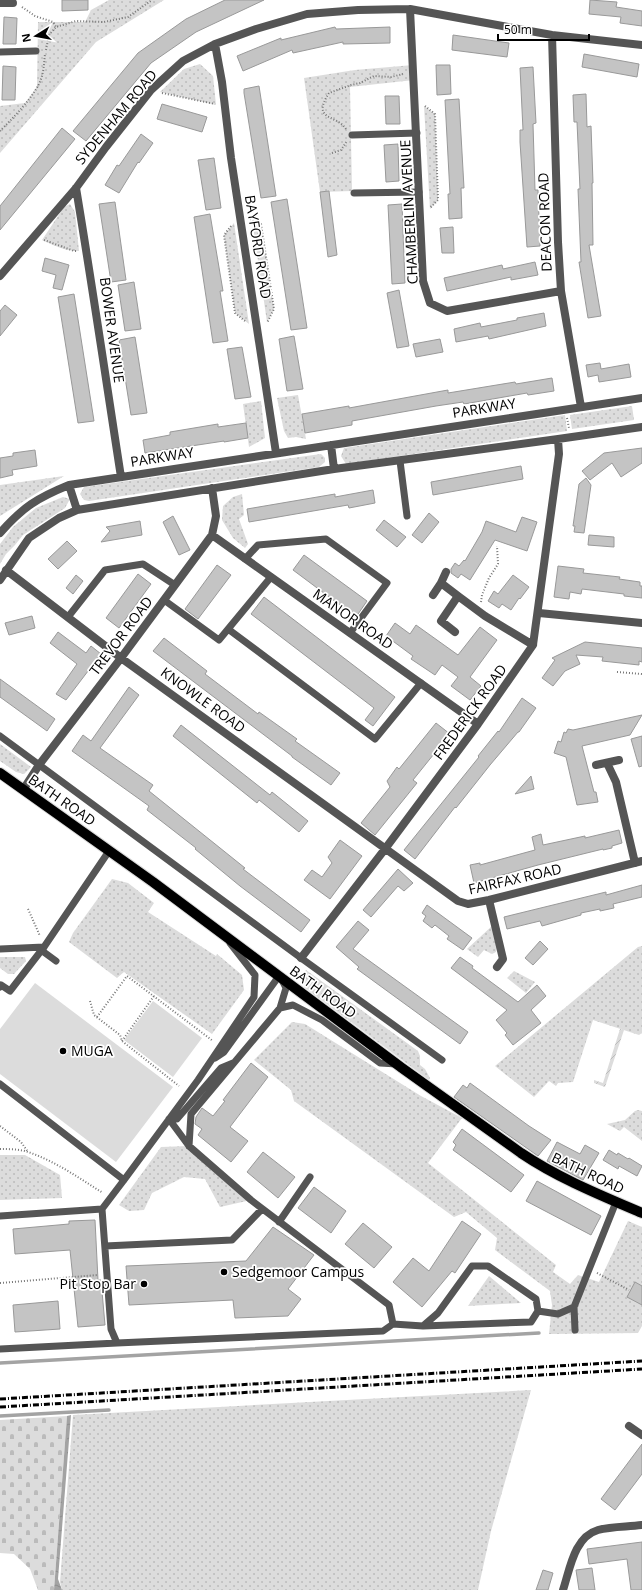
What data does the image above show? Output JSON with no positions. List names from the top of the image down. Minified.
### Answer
{"streets":{"main road":["BATH ROAD"],"street":["SYDENHAM ROAD","CHAMBERLIN AVENUE","DEACON ROAD","BAYFORD ROAD","BOWER AVENUE","PARKWAY","MANOR ROAD","TREVOR ROAD","KNOWLE ROAD","FREDERICK ROAD","FAIRFAX ROAD"]},"crossings":[["SYDENHAM ROAD","CHAMBERLIN AVENUE"],["SYDENHAM ROAD","DEACON ROAD"],["SYDENHAM ROAD","BAYFORD ROAD"],["SYDENHAM ROAD","BOWER AVENUE"],["CHAMBERLIN AVENUE","DEACON ROAD"],["DEACON ROAD","PARKWAY"],["BAYFORD ROAD","PARKWAY"],["BOWER AVENUE","PARKWAY"],["MANOR ROAD","TREVOR ROAD"],["MANOR ROAD","FREDERICK ROAD"],["TREVOR ROAD","KNOWLE ROAD"],["TREVOR ROAD","BATH ROAD"],["KNOWLE ROAD","FREDERICK ROAD"],["KNOWLE ROAD","FAIRFAX ROAD"],["FREDERICK ROAD","BATH ROAD"],["FREDERICK ROAD","FAIRFAX ROAD"]],"places":["MUGA","Sedgemoor Campus","Pit Stop Bar"],"scale_bar":"50 m","north":"left"}
